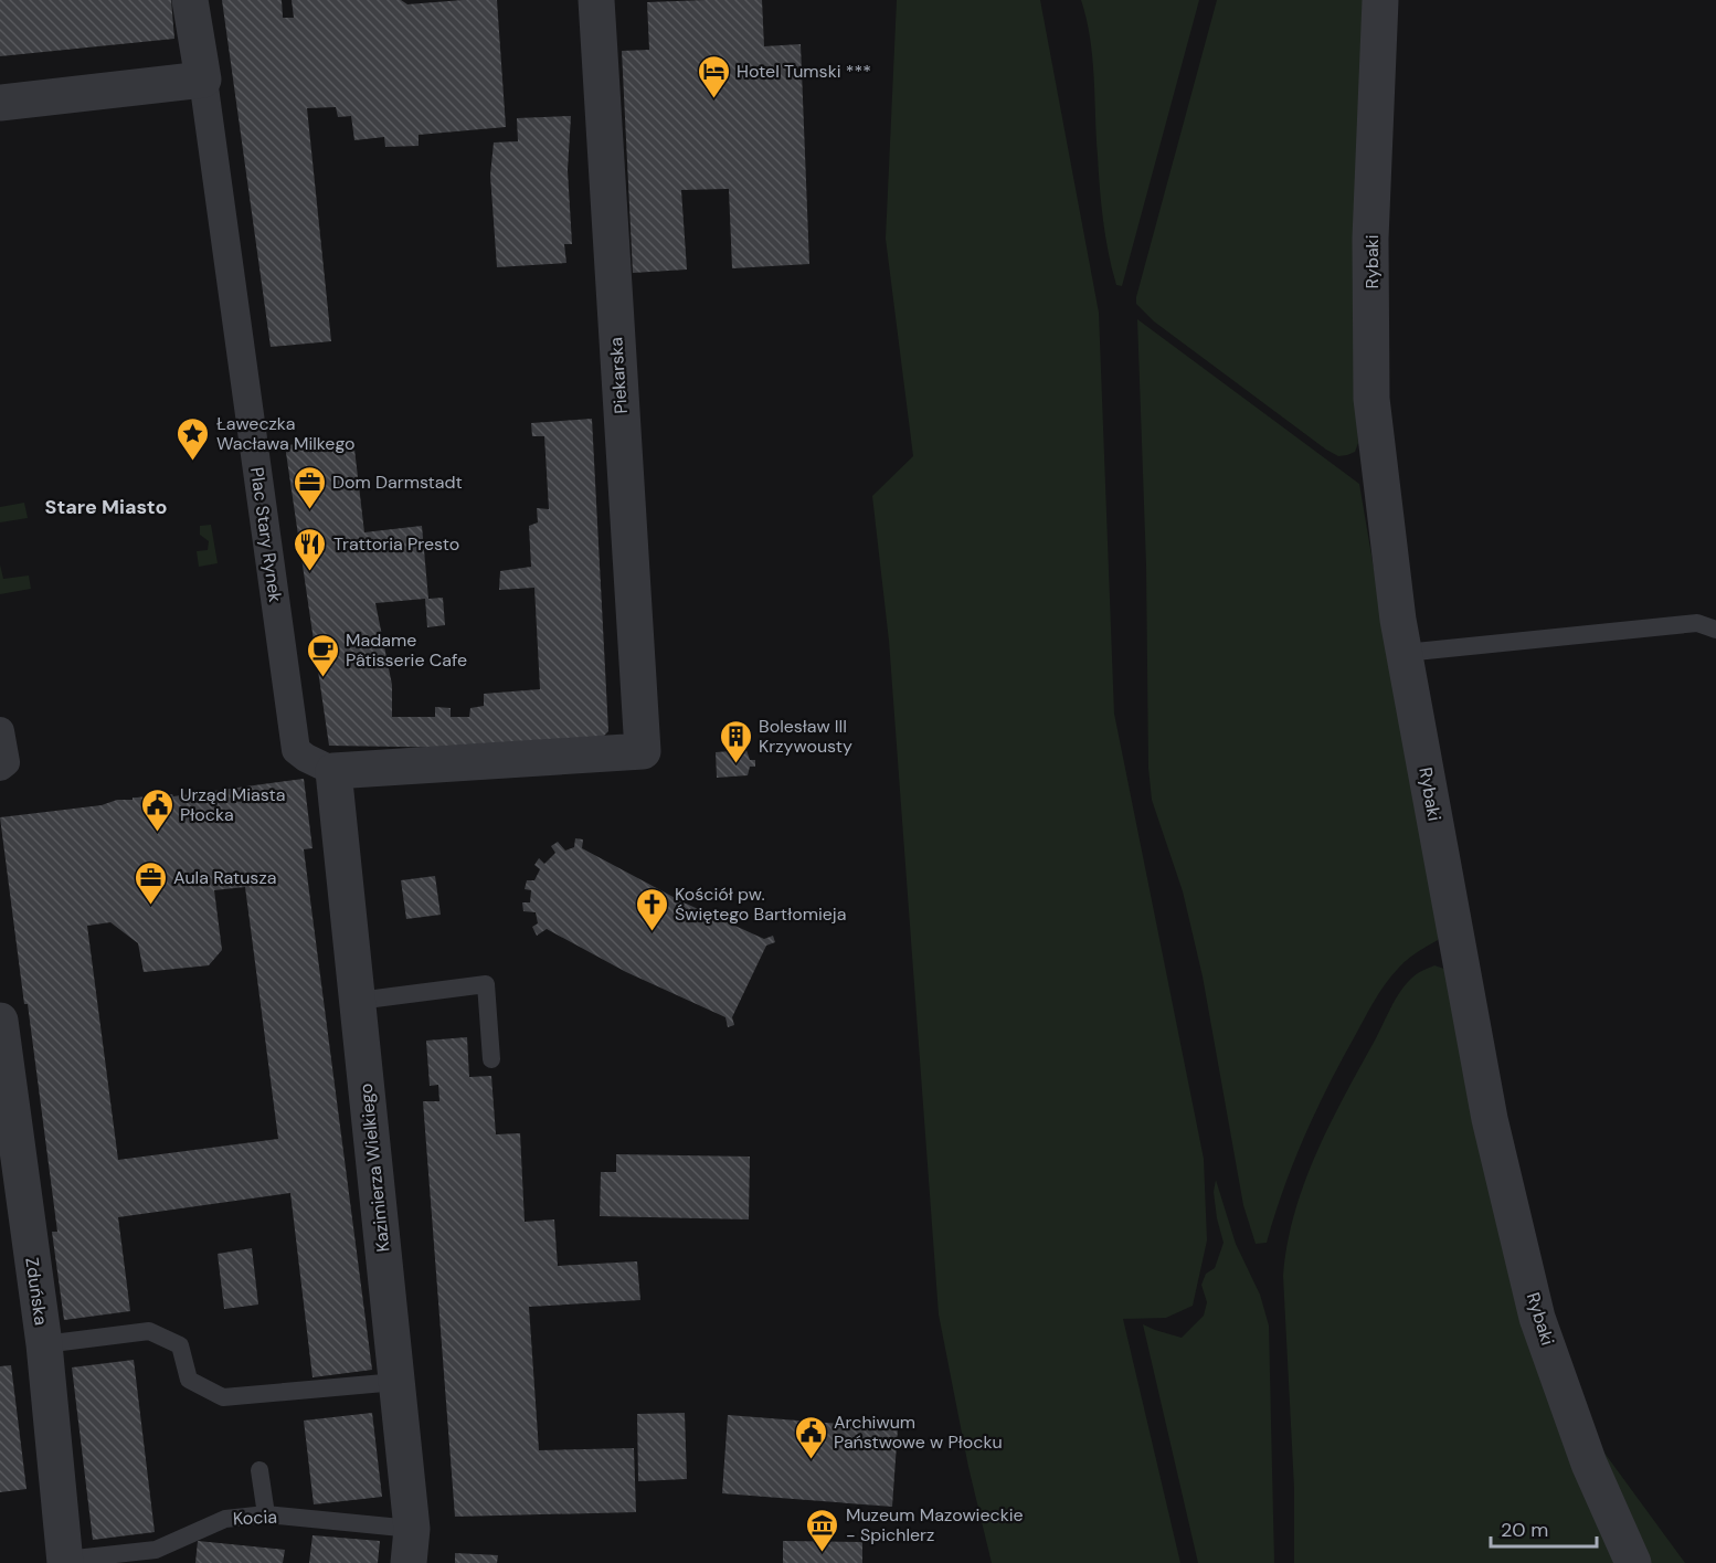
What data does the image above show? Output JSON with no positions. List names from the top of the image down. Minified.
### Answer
{"streets":{"street":["Rybaki","Piekarska","Plac Stary Rynek","Kazimierza Wielkiego","Zduńska"],"lane":["Kocia"]},"crossings":[["Piekarska","Plac Stary Rynek"],["Piekarska","Kazimierza Wielkiego"],["Plac Stary Rynek","Kazimierza Wielkiego"],["Kazimierza Wielkiego","Kocia"],["Zduńska","Kocia"]],"districts":["Stare Miasto"],"places":{"hotel":["Hotel Tumski ***"],"place":["Ławeczka Wacława Milkego"],"office":["Dom Darmstadt","Aula Ratusza"],"restaurant":["Trattoria Presto"],"cafe":["Madame Pâtisserie Cafe"],"building":["Bolesław III Krzywousty"],"public building":["Urząd Miasta Płocka","Archiwum Państwowe w Płocku"],"church":["Kościół pw. Świętego Bartłomieja"],"museum":["Muzeum Mazowieckie - Spichlerz"]},"scale_bar":"20 m"}
